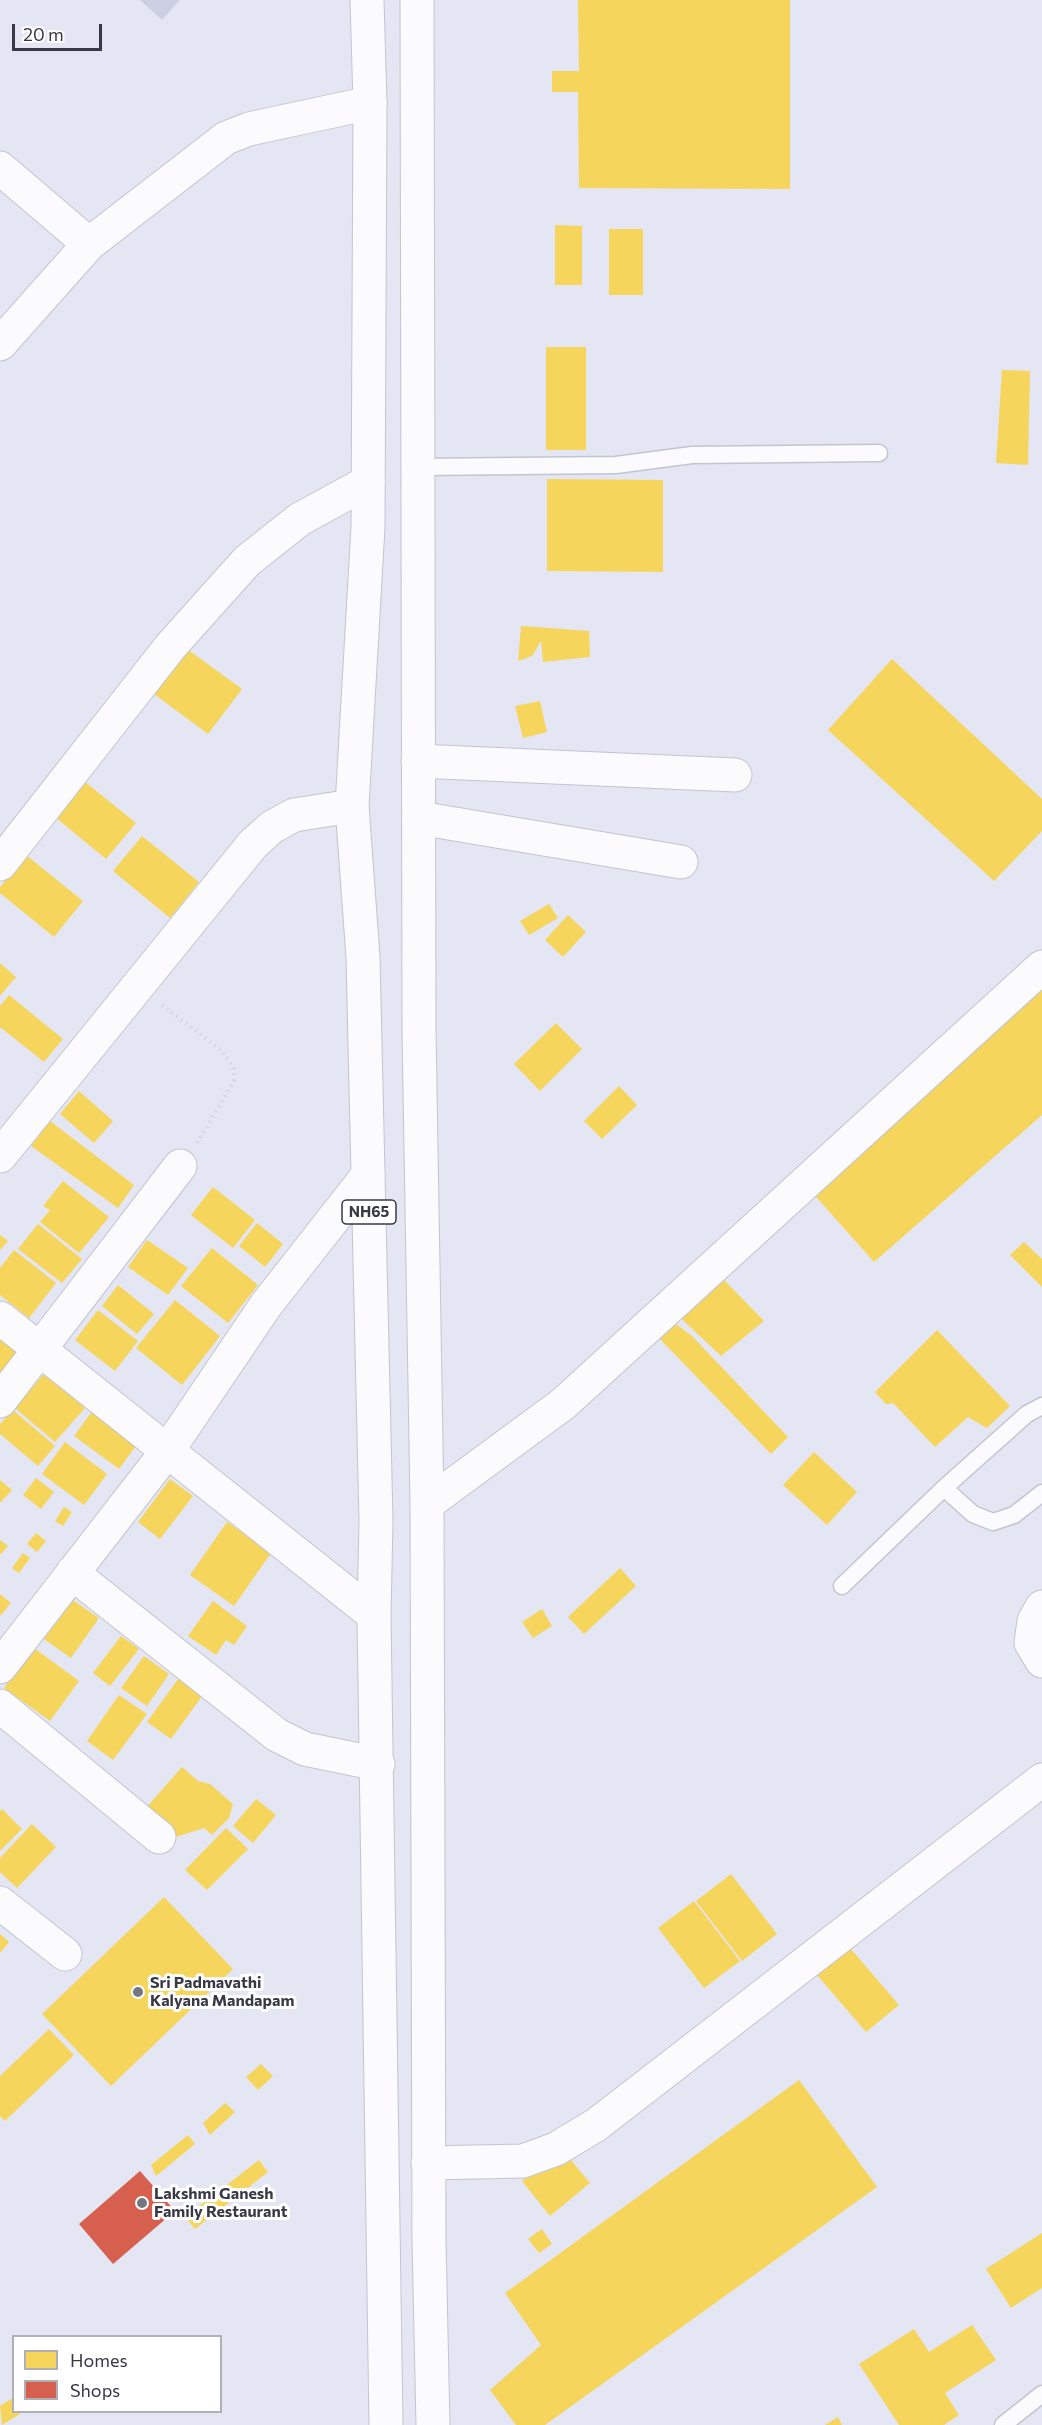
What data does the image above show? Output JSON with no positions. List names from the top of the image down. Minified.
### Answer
{"streets":{"main road":["NH65"]},"places":["Sri Padmavathi Kalyana Mandapam","Lakshmi Ganesh Family Restaurant"],"legend":["Homes","Shops"],"scale_bar":"20 m"}
